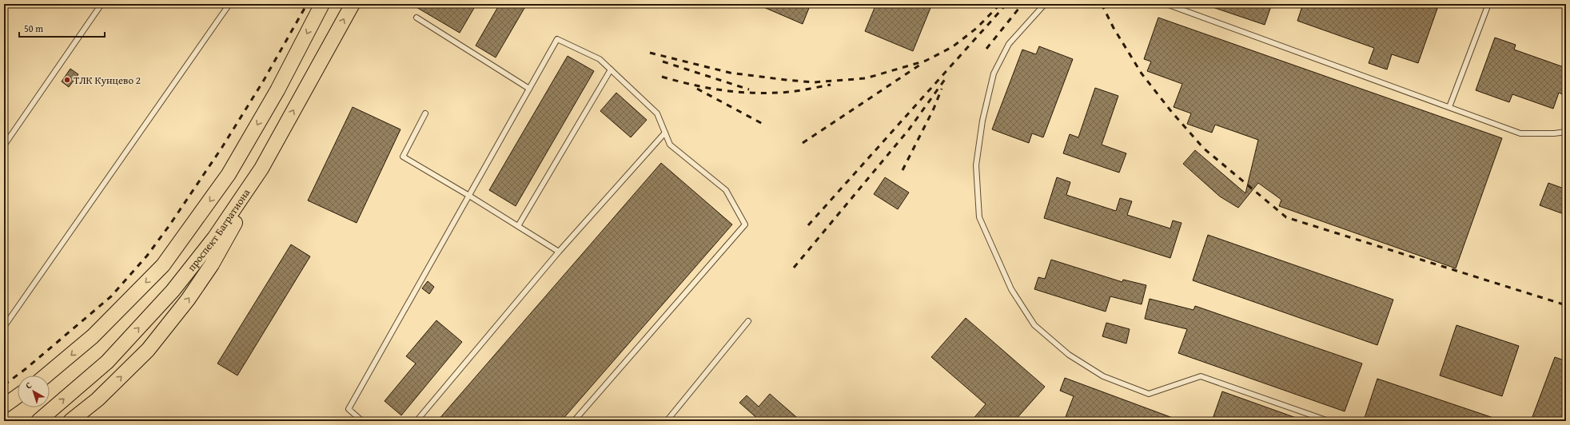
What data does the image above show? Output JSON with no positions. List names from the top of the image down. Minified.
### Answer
{"streets":{"main road":["проспект Багратиона"]},"places":["ТЛК Кунцево 2"],"scale_bar":"50 m","north":"top left"}
